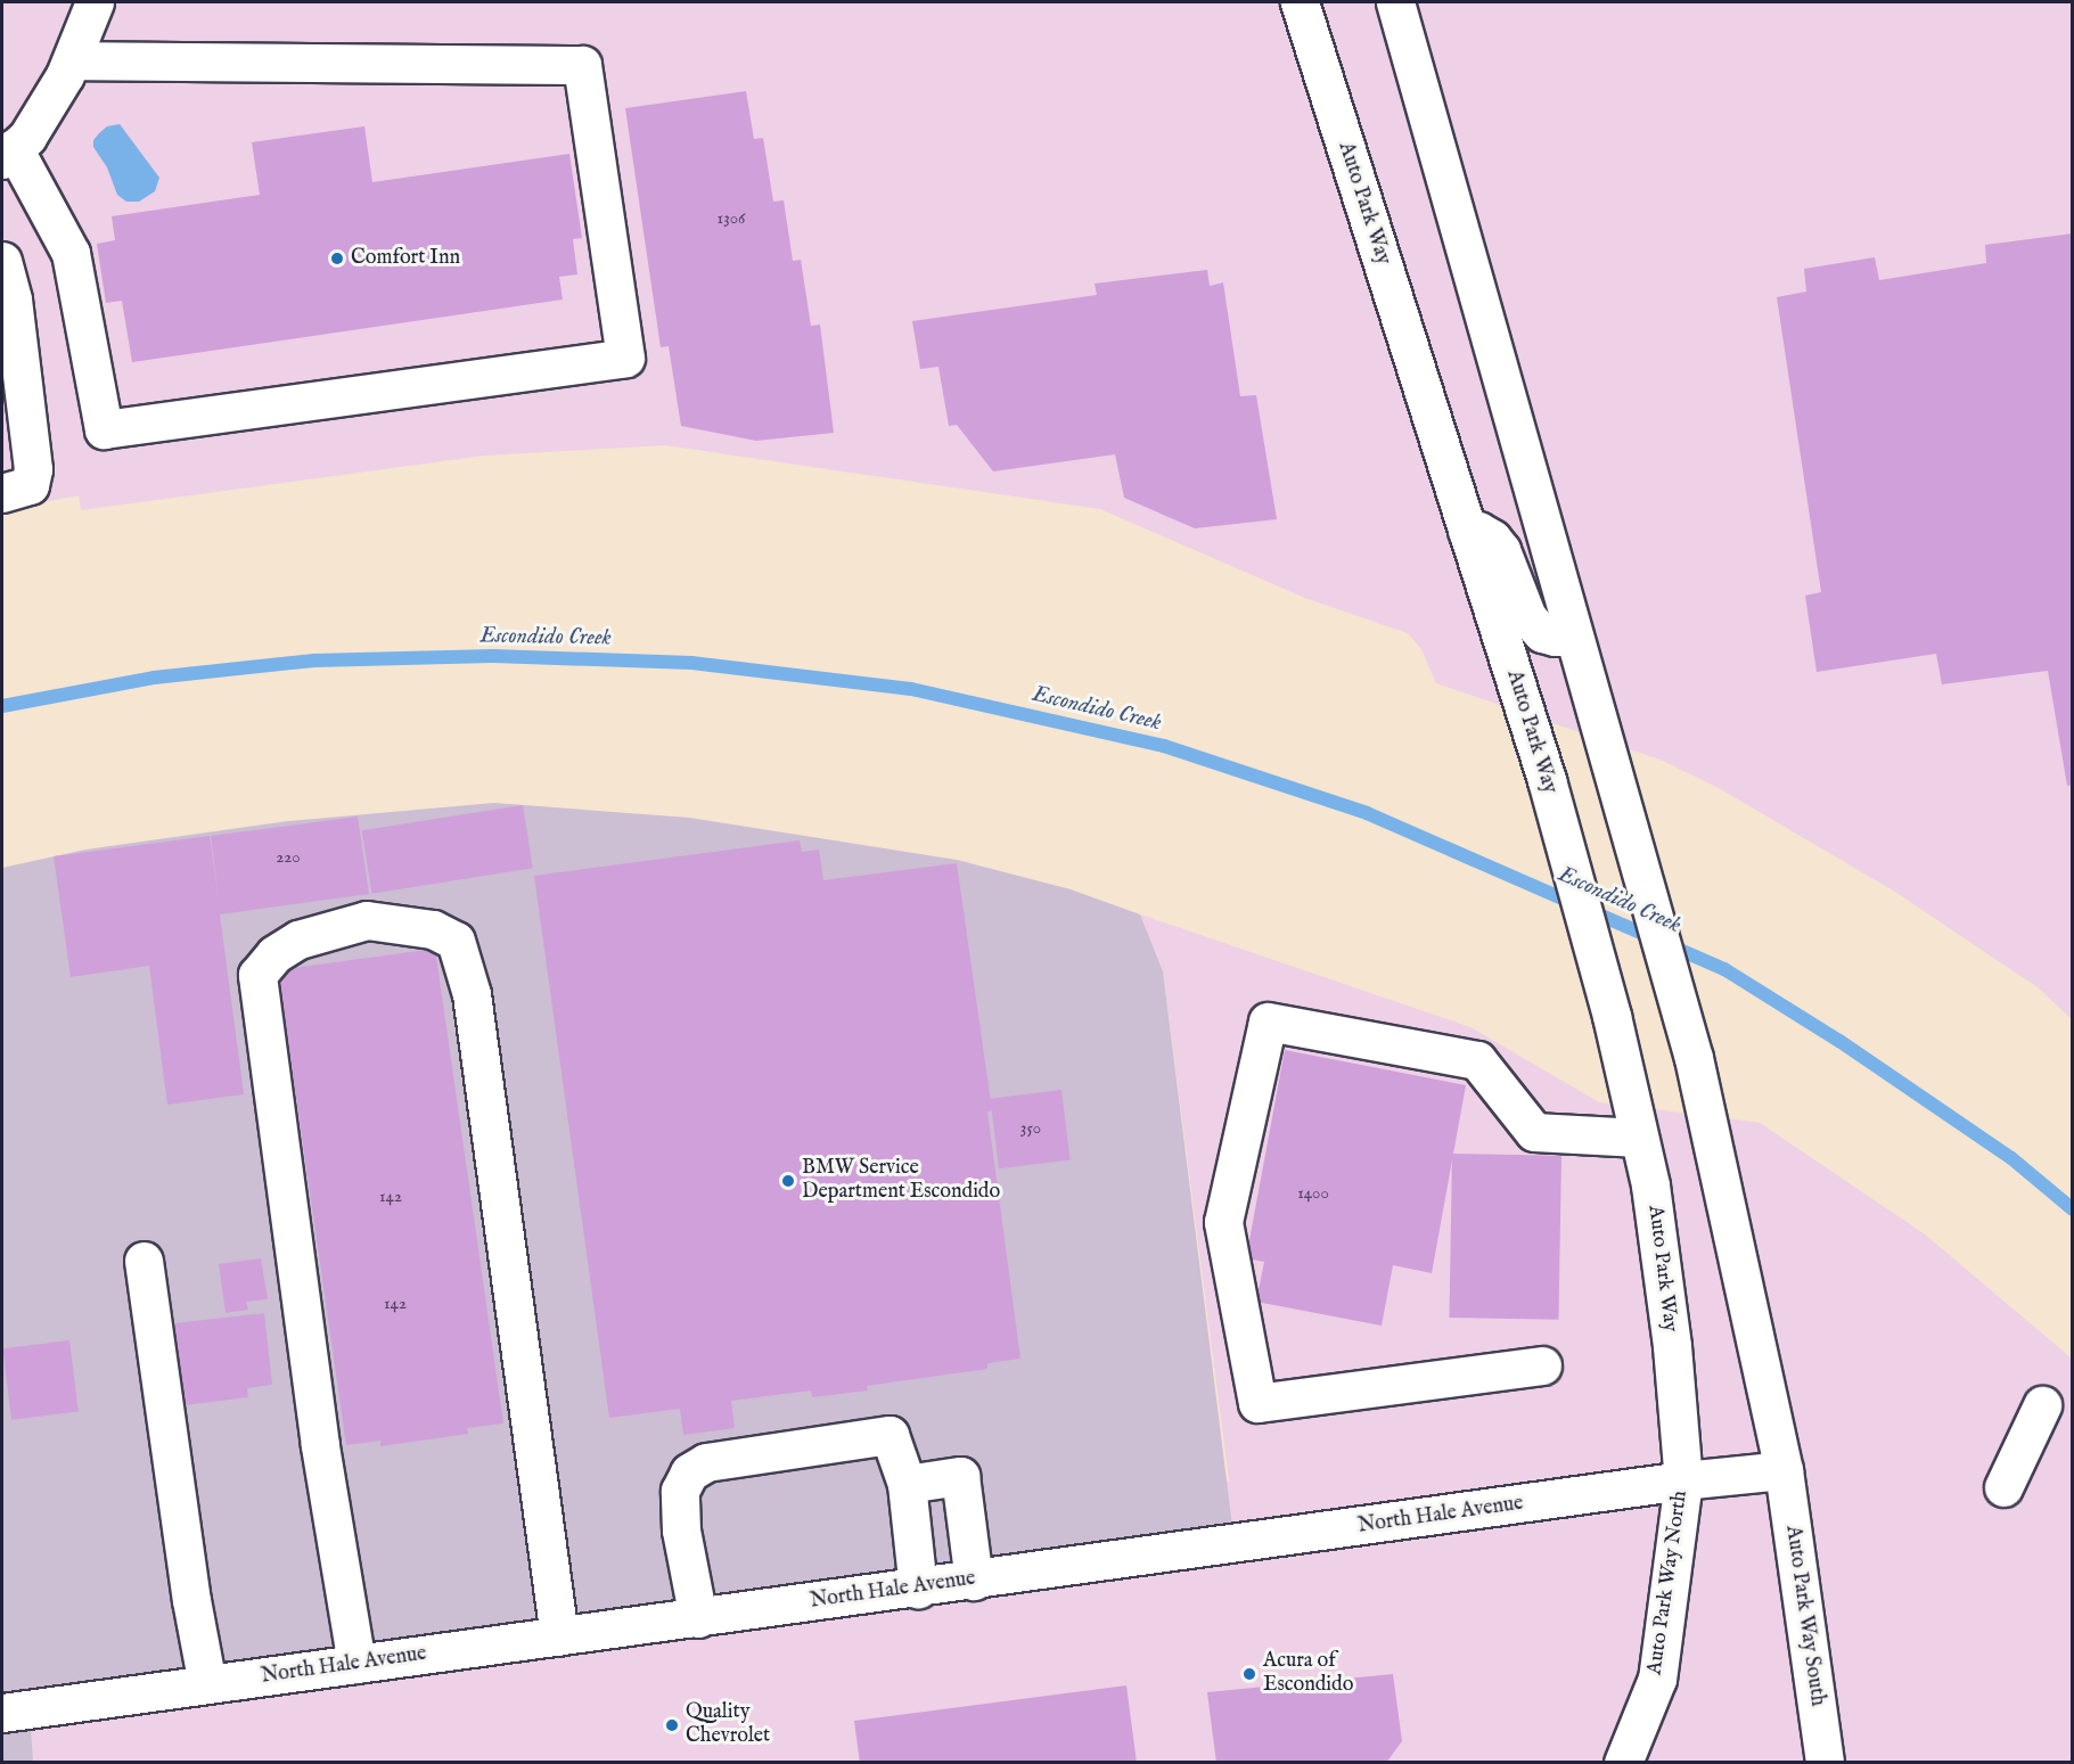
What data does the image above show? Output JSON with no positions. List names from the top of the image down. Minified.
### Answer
{"streets":{"main road":["Auto Park Way","North Hale Avenue","Auto Park Way North","Auto Park Way South"]},"crossings":[["Auto Park Way","North Hale Avenue"],["Auto Park Way","Auto Park Way North"],["North Hale Avenue","Auto Park Way North"],["North Hale Avenue","Auto Park Way South"]],"water":["Escondido Creek"],"places":["Comfort Inn","BMW Service Department Escondido","Acura of Escondido","Quality Chevrolet"],"house_numbers":["1306","220","350","1400","142","142"]}
